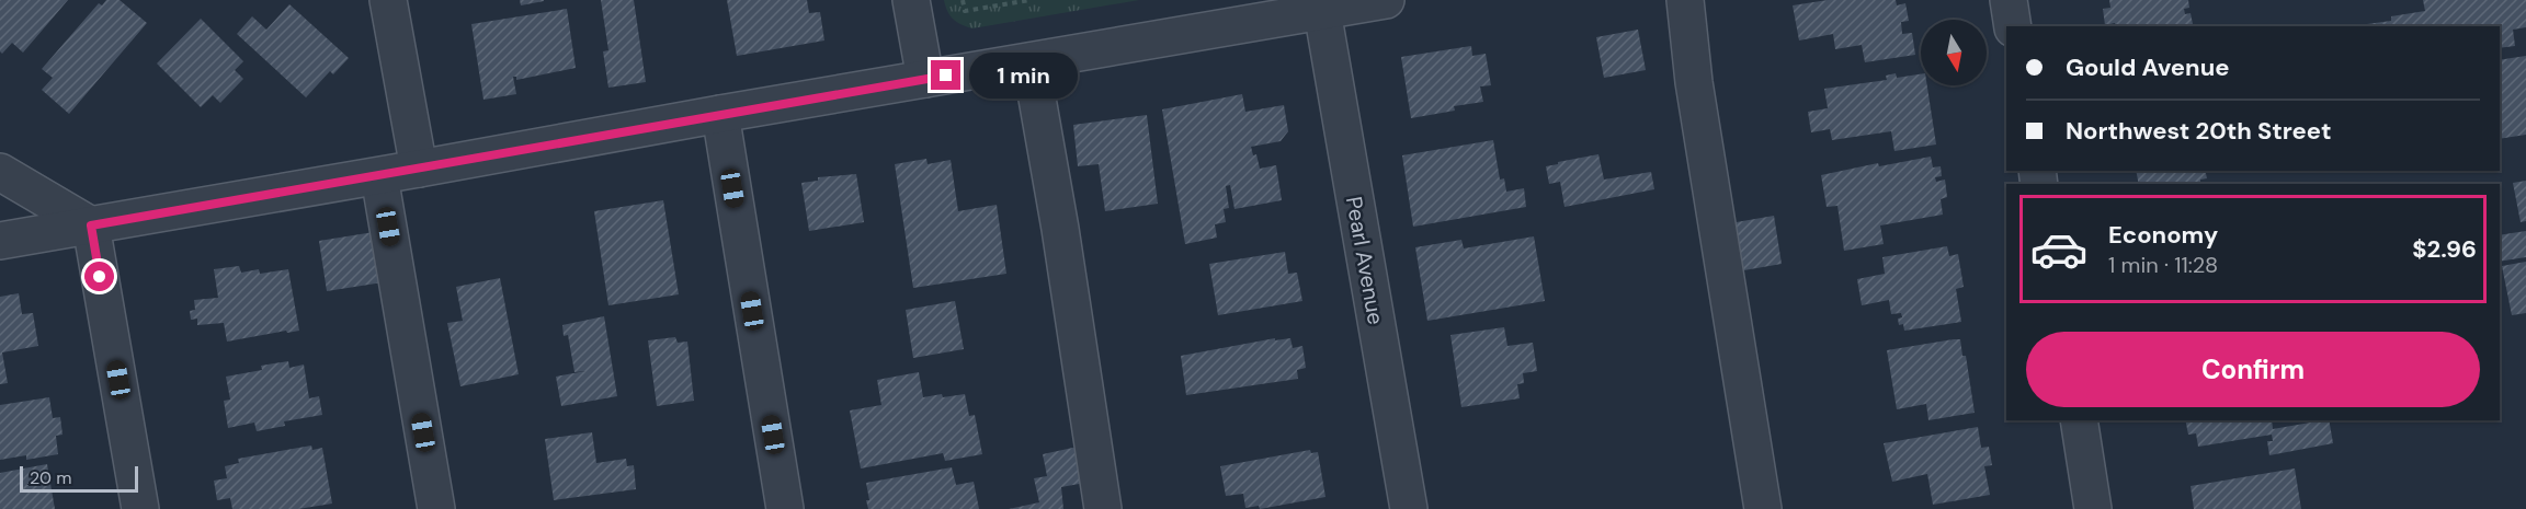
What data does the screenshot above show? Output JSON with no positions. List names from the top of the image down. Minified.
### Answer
{"streets":{"street":["Pearl Avenue"]},"scale_bar":"20 m","north":"bottom","page":{"banner":["Gould Avenue","Northwest 20th Street"],"bubble":"1 min","list":[{"name":"Economy","note":"1 min · 11:28","value":"$2.96"}],"buttons":"Confirm","scale":"20 m"}}
